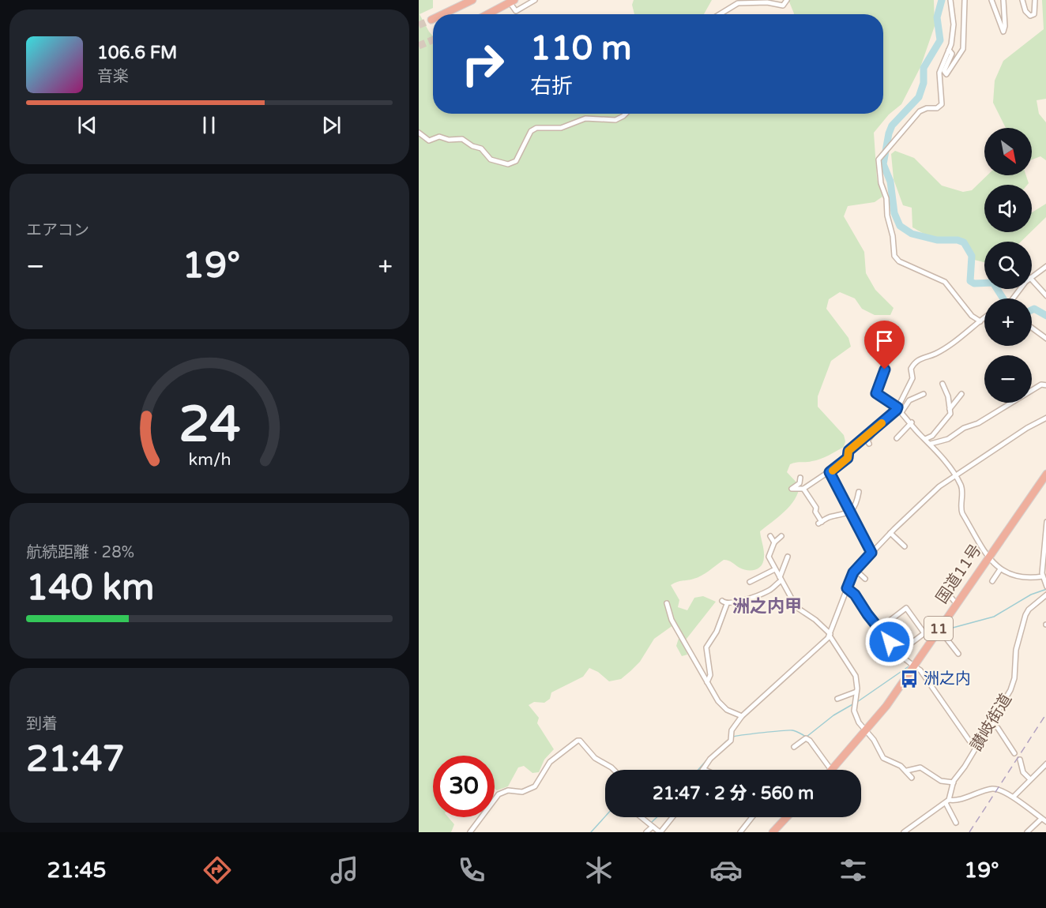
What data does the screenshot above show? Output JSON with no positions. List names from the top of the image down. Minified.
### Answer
{"streets":{"highway":["国道11号","11"],"street":["讃岐街道"]},"districts":["洲之内甲"],"places":{"bus stop":["洲之内"]},"north":"bottom right","page":{"turn":["110 m","右折"],"song":["106.6 FM","音楽"],"map_buttons":["+","−"],"tile":["エアコン",["航続距離 · 28%","140 km"],["到着","21:47"]],"heat":["−","19°","+"],"limit":"30","trip":"21:47 · 2 分 · 560 m","tabs":["21:45","19°"],"gauge":["24","km/h"]}}
